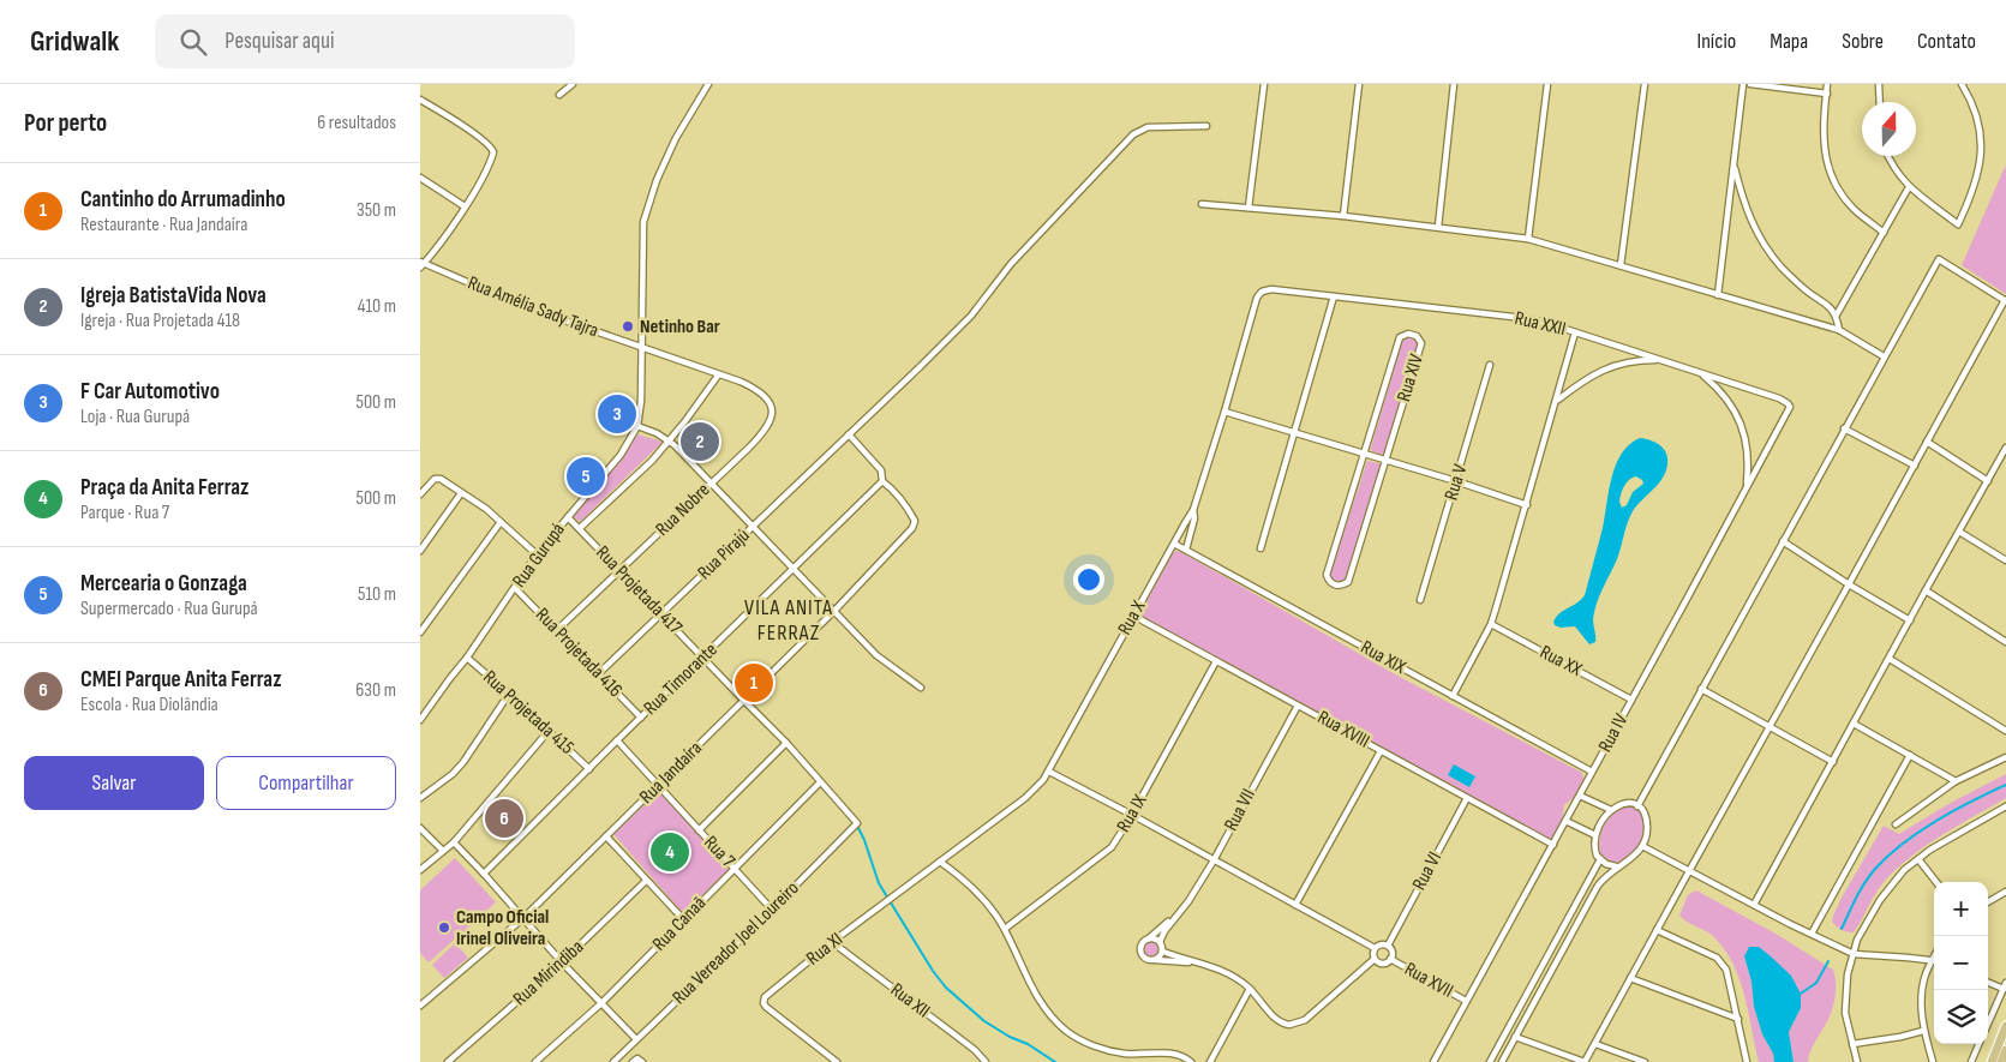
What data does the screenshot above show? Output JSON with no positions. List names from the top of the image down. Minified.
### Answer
{"streets":{"street":["Rua Amélia Sady Tajra","Rua XXII","Rua XIV","Rua V","Rua Nobre","Rua Pirajú","Rua Gurupá","Rua Projetada 417","Rua X","Rua Projetada 416","Rua XIX","Rua XX","Rua Timorante","Rua Projetada 415","Rua XVIII","Rua IV","Rua Jandaíra","Rua VII","Rua IX","Rua 7","Rua VI","Rua Canaã","Rua Vereador Joel Loureiro","Rua XI","Rua Mirindiba","Rua XVII","Rua XII"]},"crossings":[["Rua Amélia Sady Tajra","Rua Nobre"],["Rua Amélia Sady Tajra","Rua Gurupá"],["Rua XXII","Rua X"],["Rua XXII","Rua IV"],["Rua Nobre","Rua Gurupá"],["Rua Nobre","Rua Projetada 417"],["Rua Nobre","Rua Projetada 416"],["Rua Pirajú","Rua Projetada 417"],["Rua Pirajú","Rua Projetada 416"],["Rua Gurupá","Rua Projetada 417"],["Rua Gurupá","Rua Projetada 416"],["Rua Gurupá","Rua Projetada 415"],["Rua Projetada 417","Rua Timorante"],["Rua Projetada 417","Rua Jandaíra"],["Rua Projetada 417","Rua Canaã"],["Rua Projetada 417","Rua Vereador Joel Loureiro"],["Rua X","Rua XIX"],["Rua X","Rua XVIII"],["Rua X","Rua XI"],["Rua Projetada 416","Rua Timorante"],["Rua XIX","Rua IV"],["Rua XX","Rua IV"],["Rua Timorante","Rua Projetada 415"],["Rua Timorante","Rua Jandaíra"],["Rua Timorante","Rua 7"],["Rua XVIII","Rua IV"],["Rua XVIII","Rua VII"],["Rua XVIII","Rua IX"],["Rua XVIII","Rua VI"],["Rua IV","Rua XVII"],["Rua Jandaíra","Rua 7"],["Rua 7","Rua Canaã"],["Rua 7","Rua Vereador Joel Loureiro"],["Rua VI","Rua XVII"],["Rua XI","Rua XII"]],"districts":["VILA ANITA FERRAZ"],"places":["Netinho Bar","Campo Oficial Irinel Oliveira"],"north":"top","page":{"header":"Gridwalk","search":"Pesquisar aqui","nav":["Início","Mapa","Sobre","Contato"],"heading":["Por perto","6 resultados"],"list":[{"mark":"1","name":"Cantinho do Arrumadinho","note":"Restaurante · Rua Jandaíra","value":"350 m"},{"mark":"2","name":"Igreja BatistaVida Nova","note":"Igreja · Rua Projetada 418","value":"410 m"},{"mark":"3","name":"F Car Automotivo","note":"Loja · Rua Gurupá","value":"500 m"},{"mark":"4","name":"Praça da Anita Ferraz","note":"Parque · Rua 7","value":"500 m"},{"mark":"5","name":"Mercearia o Gonzaga","note":"Supermercado · Rua Gurupá","value":"510 m"},{"mark":"6","name":"CMEI Parque Anita Ferraz","note":"Escola · Rua Diolândia","value":"630 m"}],"pins":["3","2","5","1","6","4"],"buttons":["Salvar","Compartilhar"],"map_buttons":["+","−"]}}
